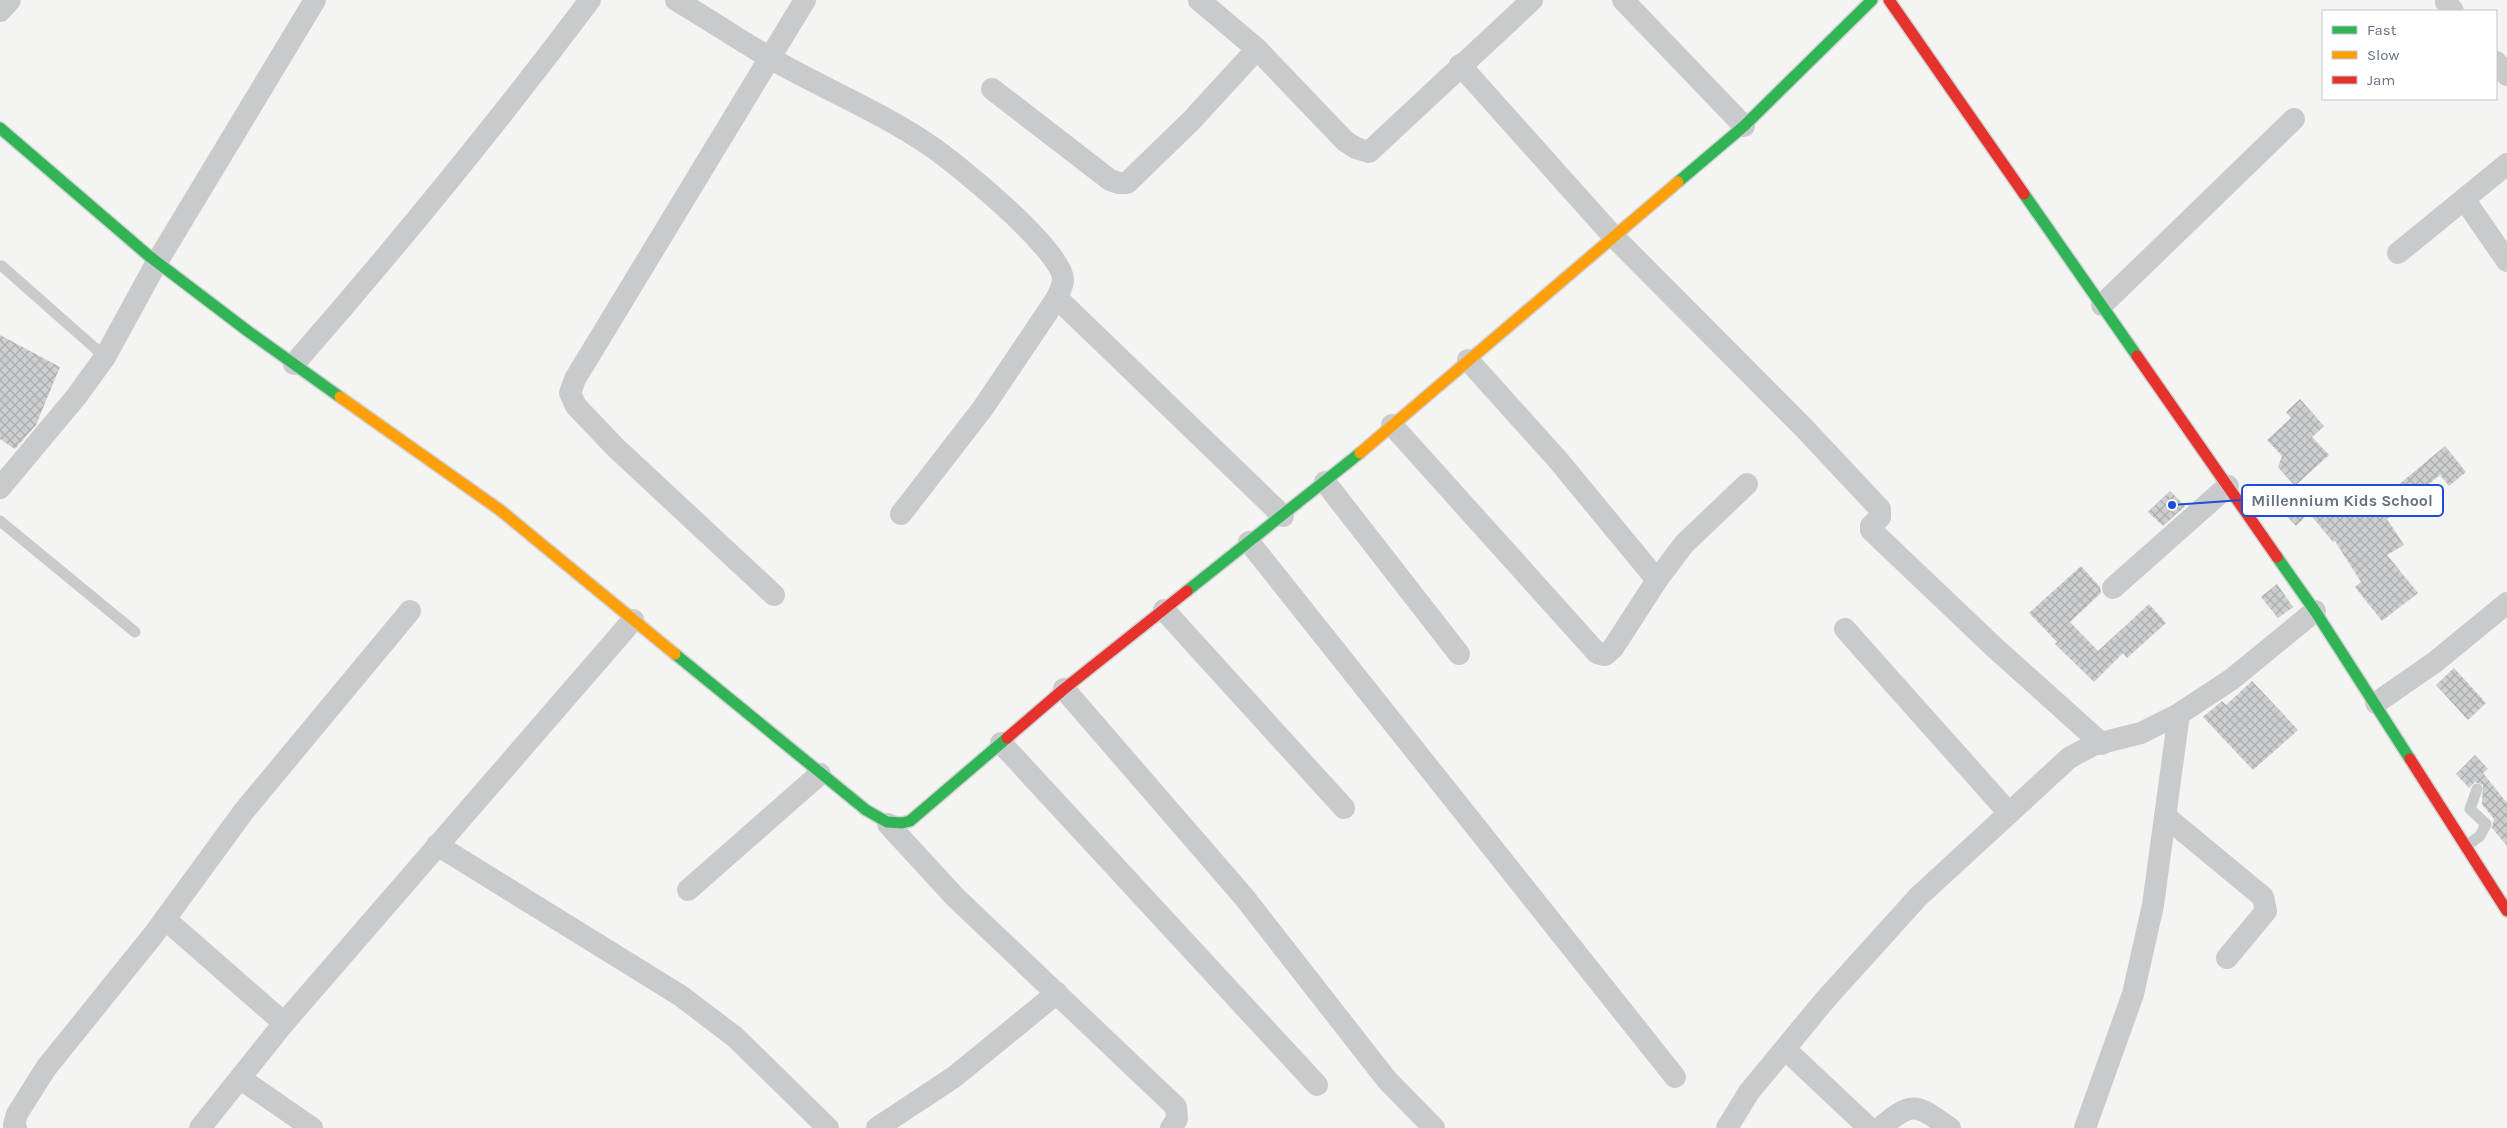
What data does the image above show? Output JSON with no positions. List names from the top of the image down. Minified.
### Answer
{"places":["Millennium Kids School"],"legend":["Fast","Slow","Jam"]}
